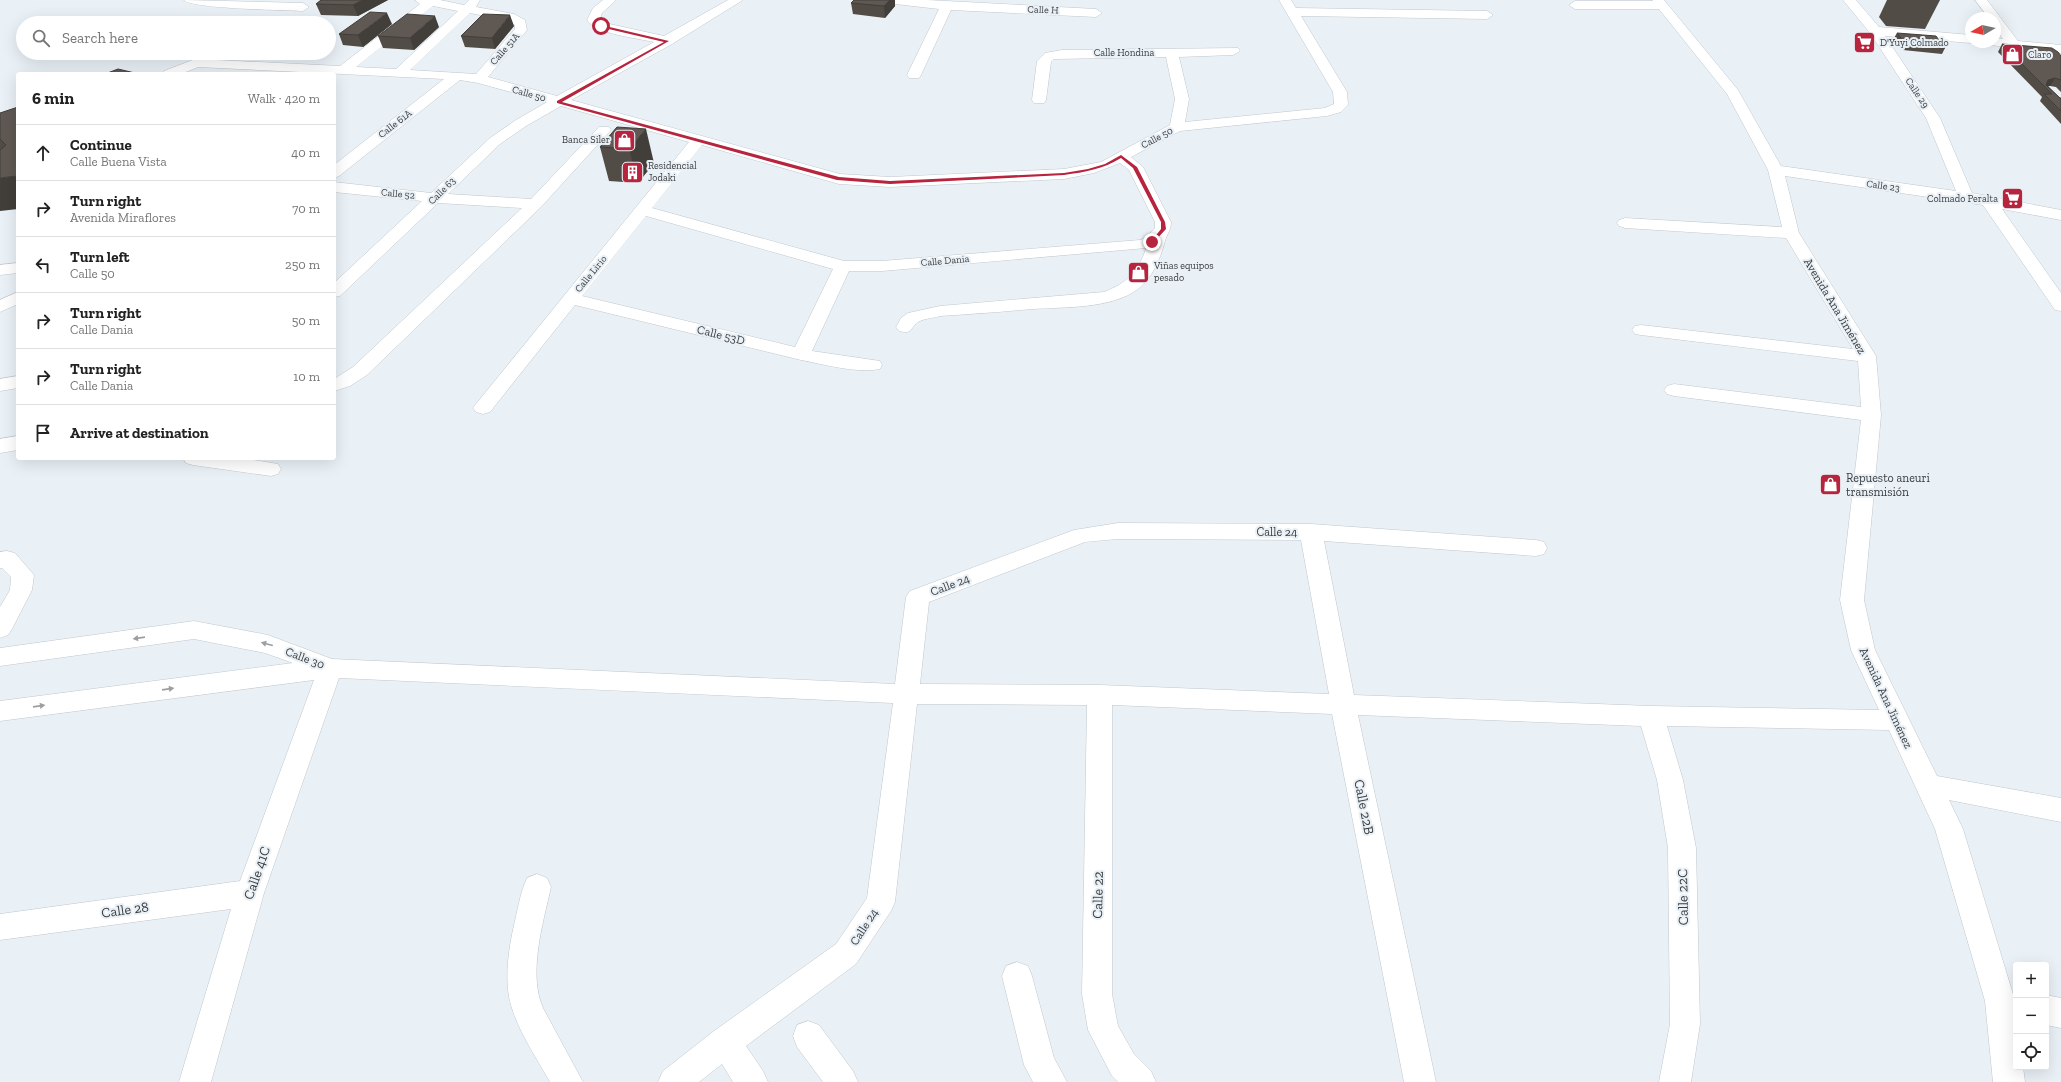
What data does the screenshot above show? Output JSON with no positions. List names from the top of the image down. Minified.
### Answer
{"streets":{"street":["Calle H","Calle 51A","Calle Hondina","Calle 29","Calle 50","Calle 61A","Calle 23","Calle 63","Calle 52","Calle Dania","Calle Lirio","Avenida Ana Jiménez","Calle 53D","Calle 24","Calle 30","Calle 22B","Calle 41C","Calle 22","Calle 22C","Calle 28"]},"crossings":[["Calle 51A","Calle 50"],["Calle Hondina","Calle 50"],["Calle 29","Calle 23"],["Calle 50","Calle 61A"],["Calle 50","Calle 63"],["Calle 50","Calle Lirio"],["Calle 23","Avenida Ana Jiménez"],["Calle 63","Calle 52"],["Calle Dania","Calle Lirio"],["Calle Lirio","Calle 53D"],["Calle 24","Calle 22B"],["Calle 30","Calle 41C"],["Calle 41C","Calle 28"]],"places":{"supermarket":["D'Yuyi Colmado","Colmado Peralta"],"shop":["Claro","Banca Siler","Viñas equipos pesado","Repuesto aneuri transmisión"],"building":["Residencial Jodaki"]},"north":"left","page":{"search":"Search here","heading":["6 min","Walk · 420 m"],"list":[["Continue","Calle Buena Vista","40 m"],["Turn right","Avenida Miraflores","70 m"],["Turn left","Calle 50","250 m"],["Turn right","Calle Dania","50 m"],["Turn right","Calle Dania","10 m"],"Arrive at destination"],"map_buttons":["+","−"]}}
